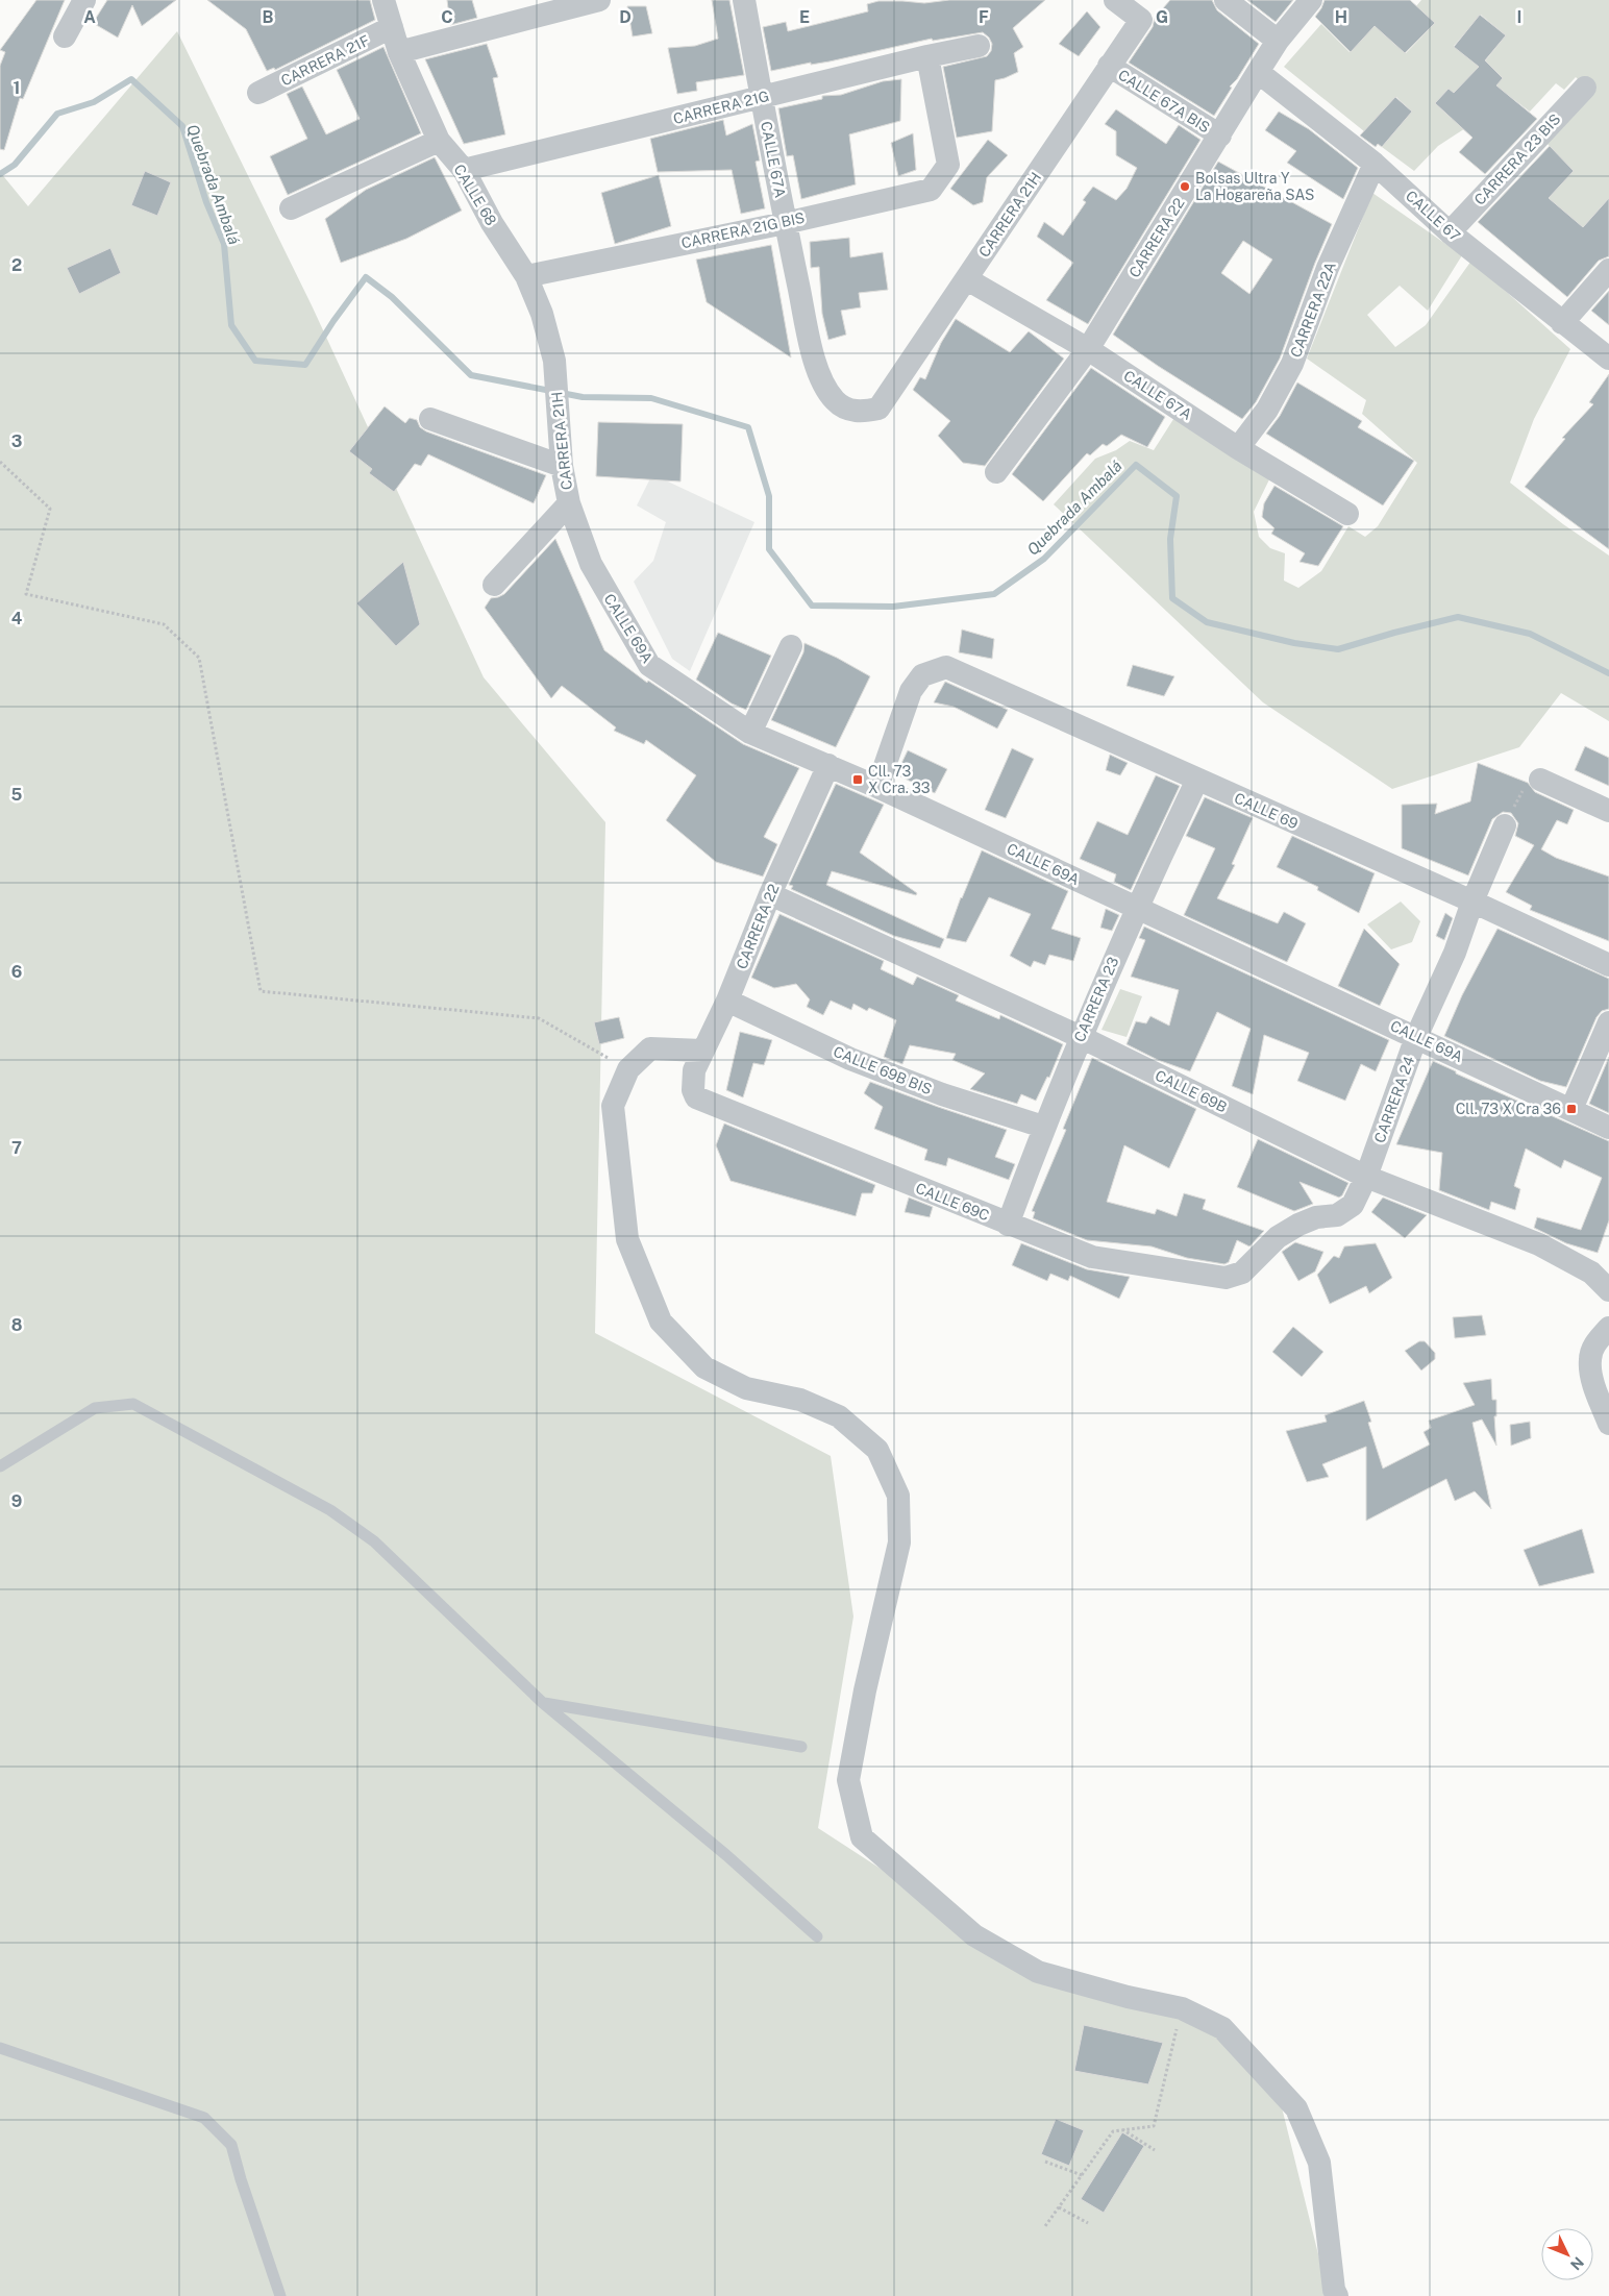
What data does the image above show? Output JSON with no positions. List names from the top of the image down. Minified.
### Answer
{"streets":{"street":["CARRERA 21F","CALLE 67A BIS","CARRERA 21G","CALLE 67A","CARRERA 23 BIS","CALLE 68","CARRERA 21H","CALLE 67","CARRERA 21G BIS","CARRERA 22","CARRERA 22A","CALLE 69A","CALLE 69","CARRERA 23","CALLE 69B BIS","CALLE 69B","CARRERA 24","CALLE 69C"]},"crossings":[["CARRERA 21F","CALLE 68"],["CALLE 67A BIS","CARRERA 21H"],["CALLE 67A BIS","CARRERA 22"],["CARRERA 21G","CALLE 67A"],["CARRERA 21G","CALLE 68"],["CARRERA 21G","CARRERA 21G BIS"],["CALLE 67A","CARRERA 21H"],["CALLE 67A","CARRERA 21G BIS"],["CALLE 67A","CARRERA 22"],["CALLE 67A","CARRERA 22A"],["CARRERA 23 BIS","CALLE 67"],["CALLE 68","CARRERA 21H"],["CALLE 68","CARRERA 21G BIS"],["CARRERA 21H","CALLE 69A"],["CALLE 67","CARRERA 22"],["CALLE 67","CARRERA 22A"],["CARRERA 22","CALLE 69A"],["CARRERA 22","CALLE 69B BIS"],["CARRERA 22","CALLE 69B"],["CARRERA 22","CALLE 69C"],["CALLE 69A","CALLE 69"],["CALLE 69A","CARRERA 23"],["CALLE 69A","CARRERA 24"],["CALLE 69","CARRERA 23"],["CALLE 69","CARRERA 24"],["CARRERA 23","CALLE 69B BIS"],["CARRERA 23","CALLE 69B"],["CARRERA 23","CALLE 69C"],["CALLE 69B","CARRERA 24"],["CARRERA 24","CALLE 69C"]],"water":["Quebrada Ambalá"],"places":{"other":["Bolsas Ultra Y La Hogareña SAS"],"transit":["Cll. 73 X Cra. 33","Cll. 73 X Cra 36"]},"north":"bottom right","grid":{"columns":["A","B","C","D","E","F","G","H","I"],"rows":["1","2","3","4","5","6","7","8","9"]}}
